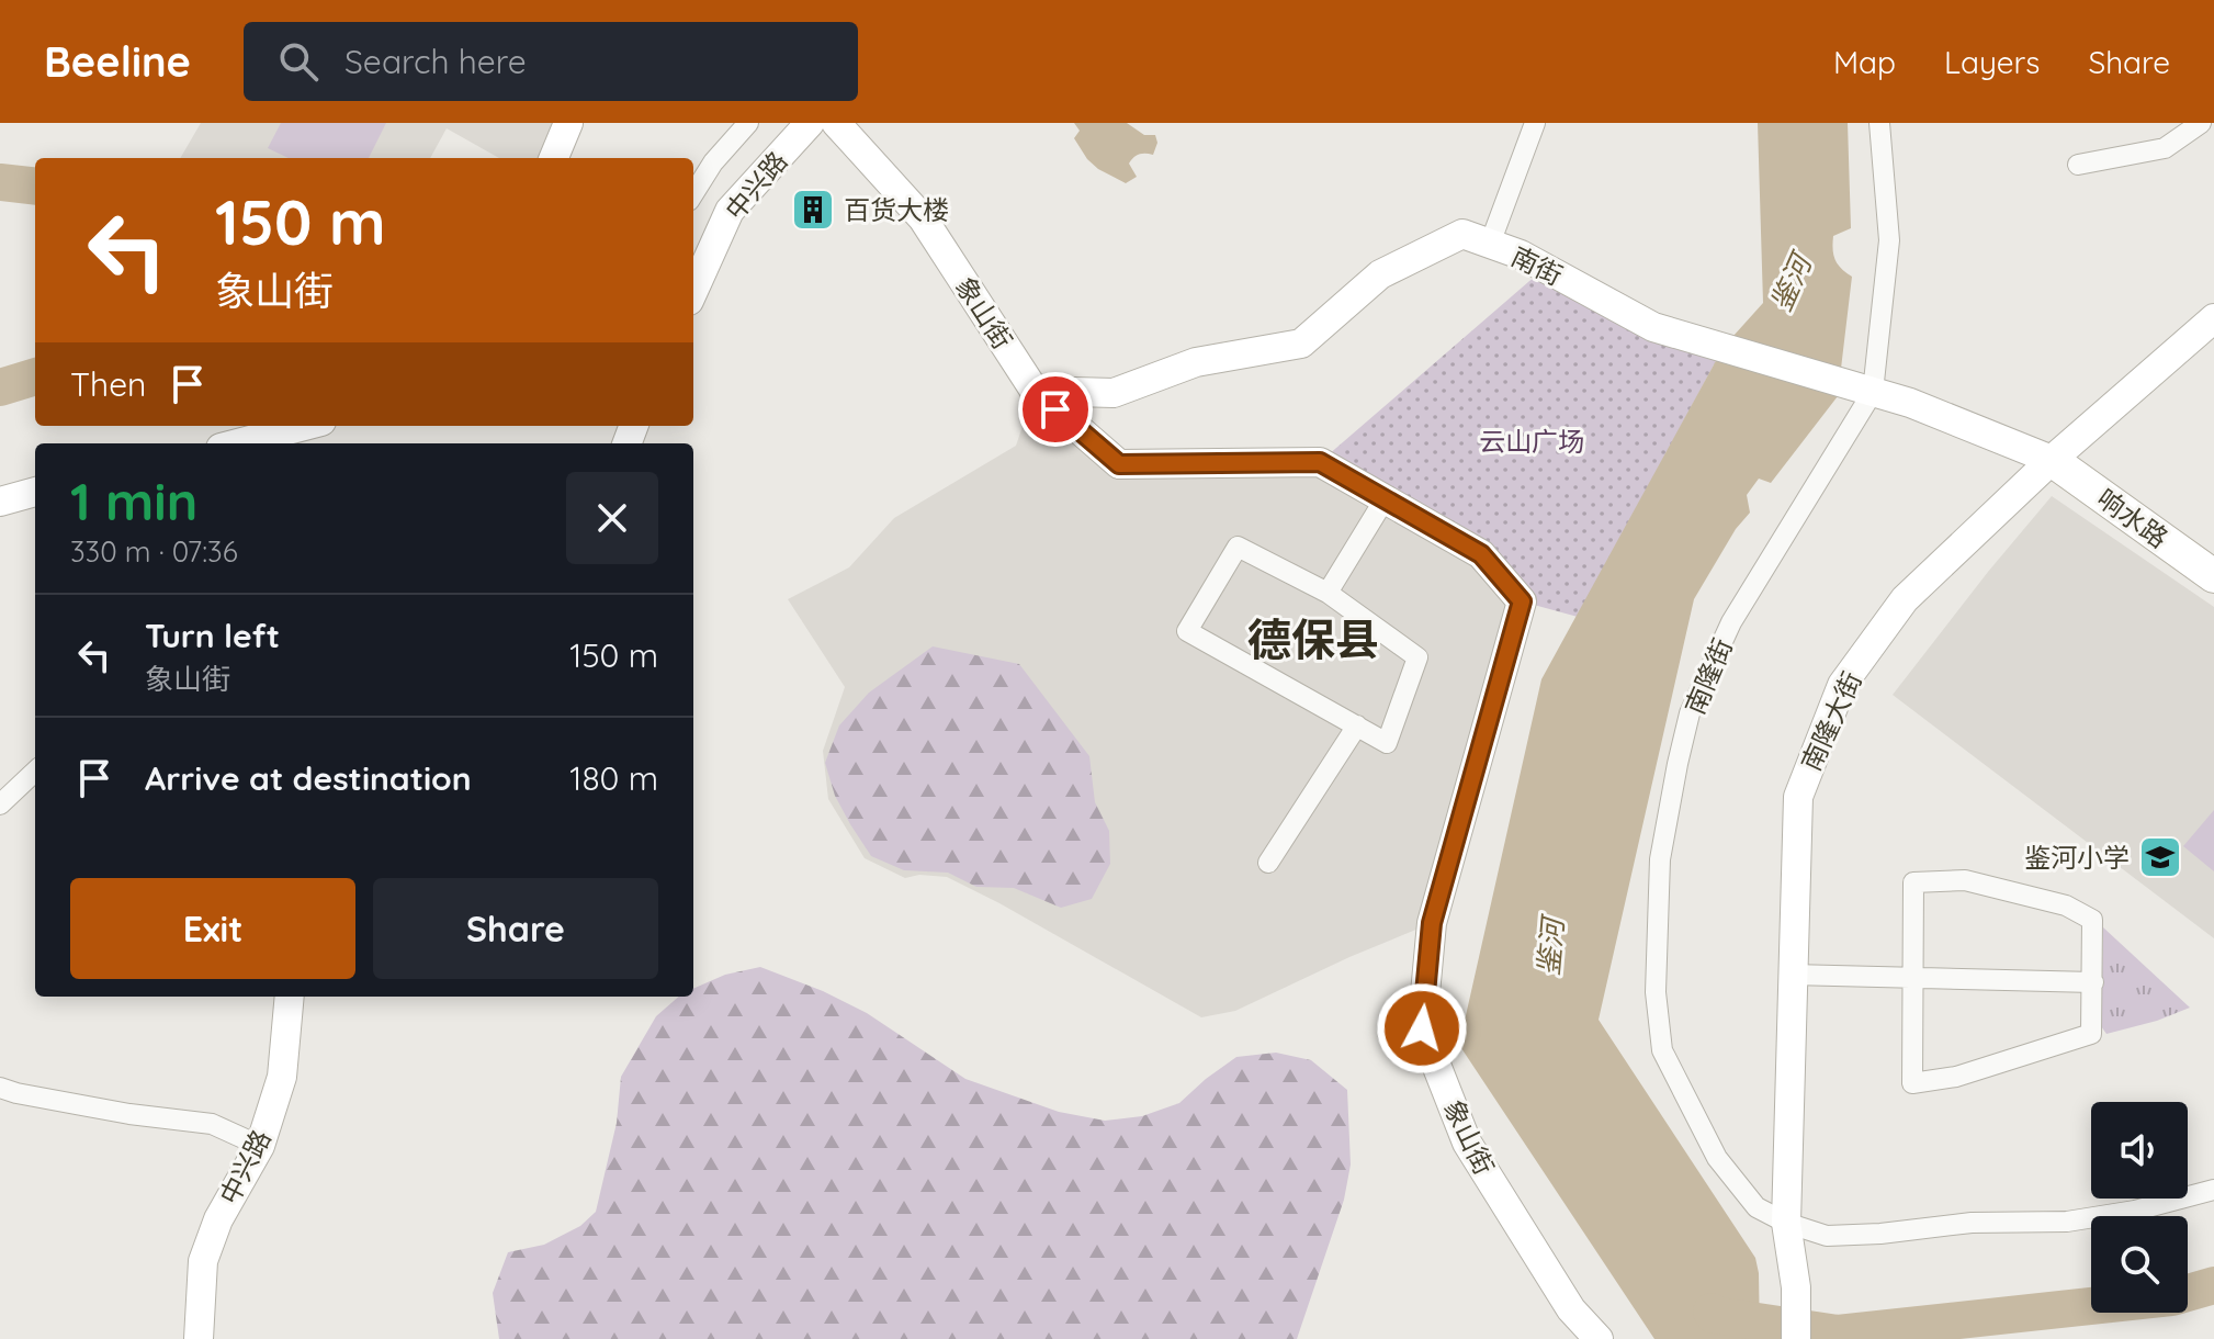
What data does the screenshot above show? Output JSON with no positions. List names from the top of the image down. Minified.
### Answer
{"streets":{"main road":["中兴路","南街","象山街","响水路","南隆大街"],"street":["南隆街"]},"crossings":[["南街","象山街"],["南街","响水路"],["南街","南隆街"],["南街","南隆大街"],["响水路","南隆大街"],["南隆街","南隆大街"]],"districts":["德保县"],"water":["鉴河"],"parks":["云山广场"],"places":{"building":["百货大楼"],"school or university":["鉴河小学"]},"page":{"header":"Beeline","search":"Search here","nav":["Map","Layers","Share"],"turn":["150 m","象山街"],"then":"Then","heading":["1 min","330 m · 07:36"],"list":[{"name":"Turn left","note":"象山街","value":"150 m"},{"name":"Arrive at destination","value":"180 m"}],"buttons":["Exit","Share"]}}
